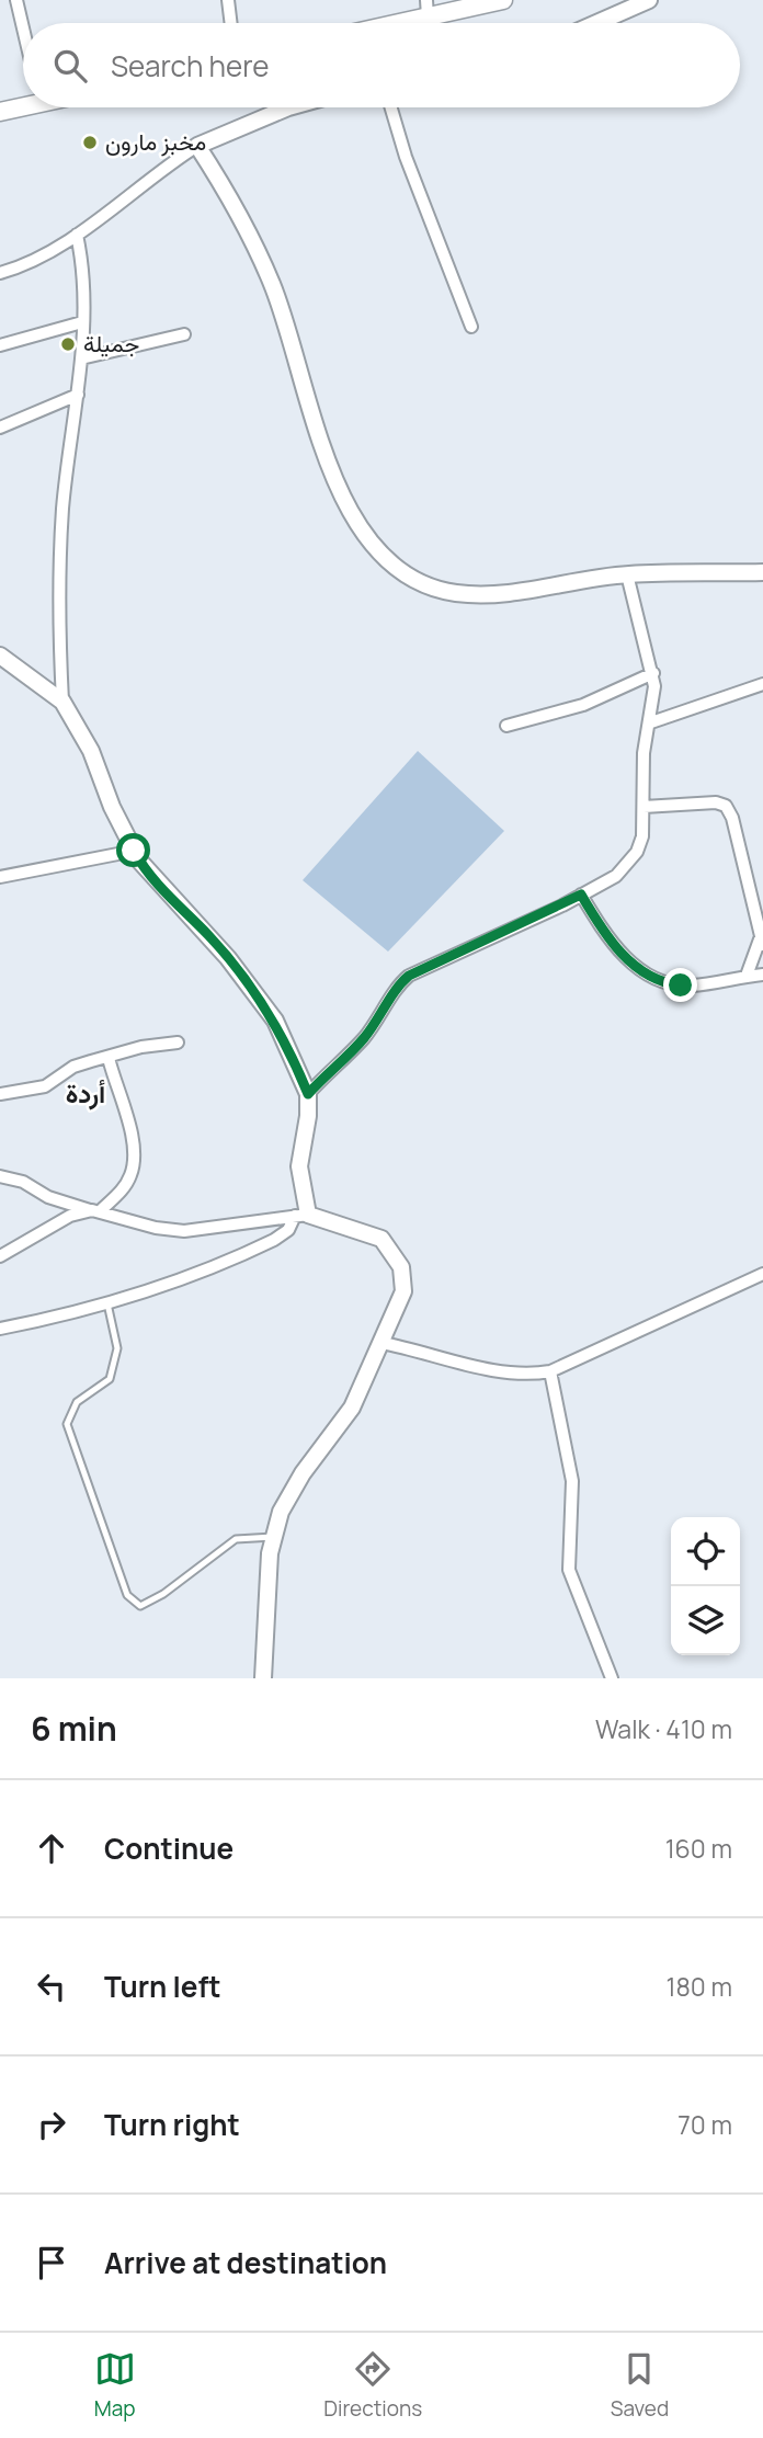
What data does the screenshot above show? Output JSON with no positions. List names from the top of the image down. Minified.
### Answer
{"districts":["أردة"],"places":["مخبز مارون","جميلة"],"page":{"search":"Search here","heading":["6 min","Walk · 410 m"],"list":[["Continue","160 m"],["Turn left","180 m"],["Turn right","70 m"],"Arrive at destination"],"nav":["Map","Directions","Saved"]}}
